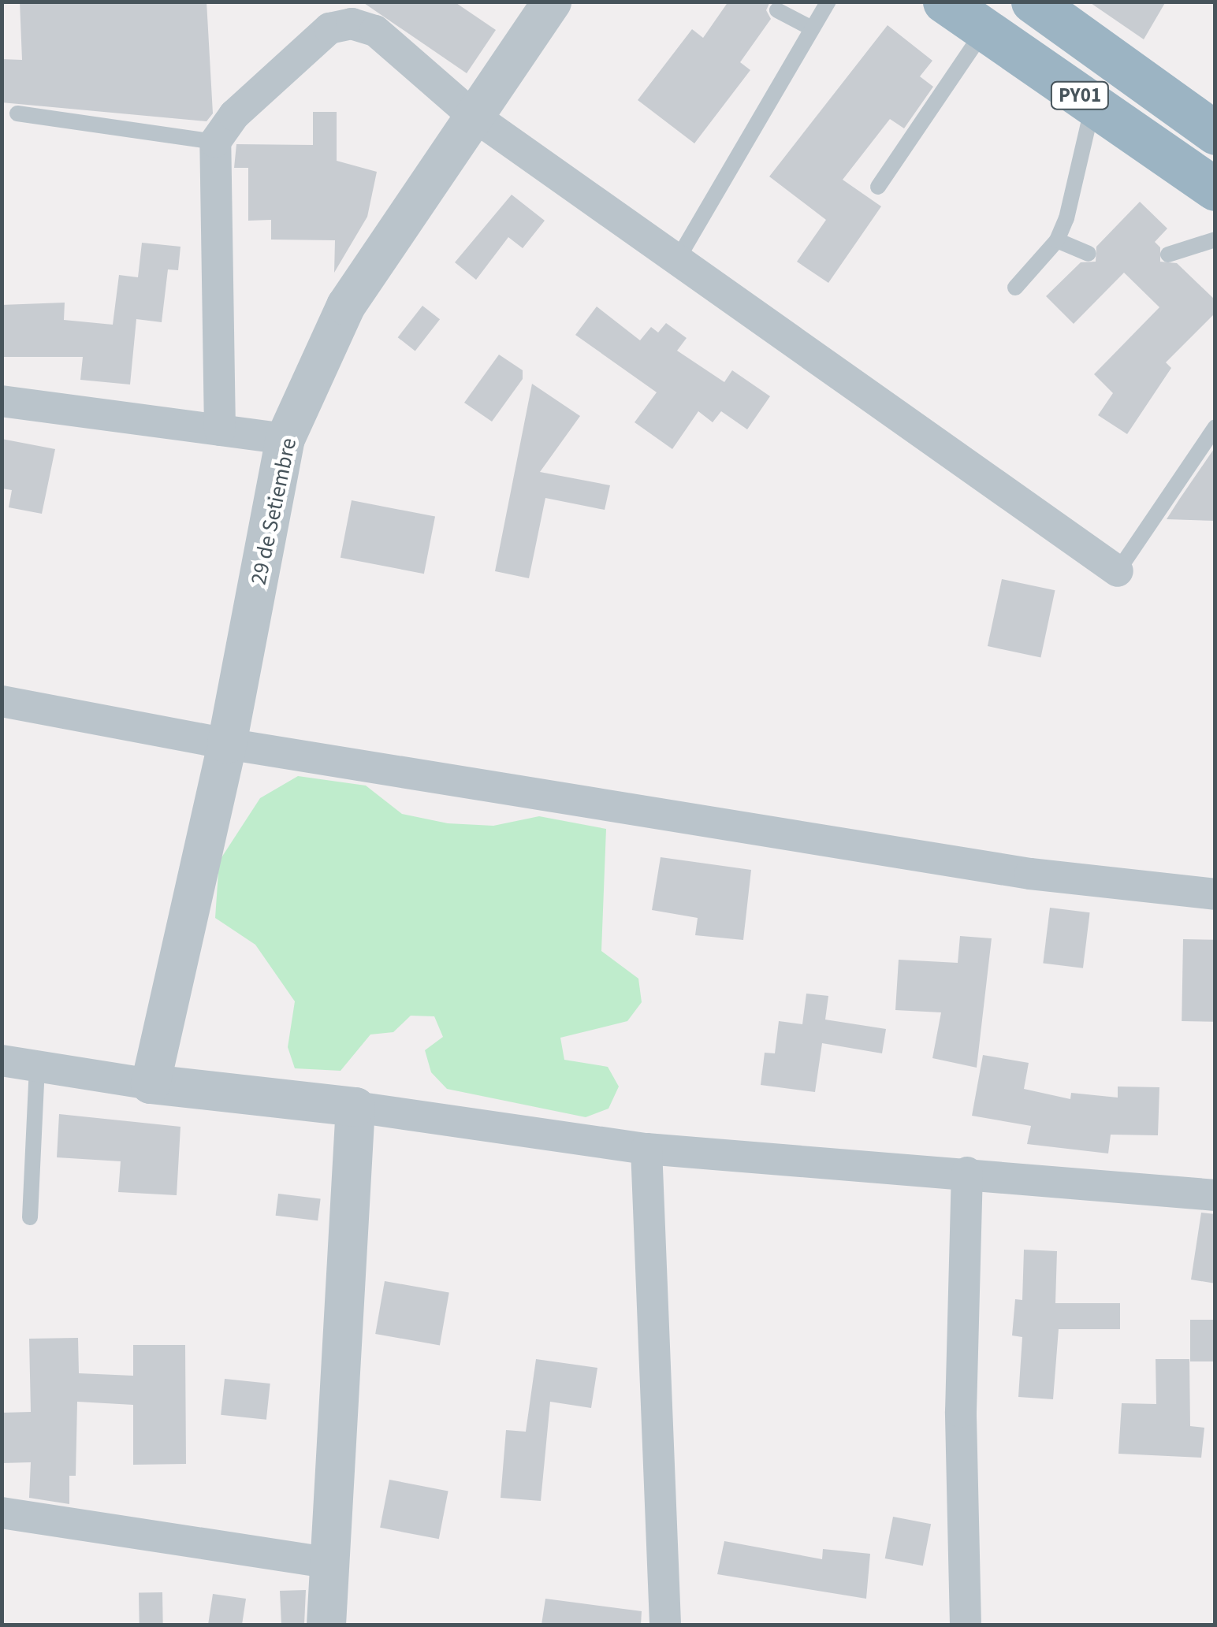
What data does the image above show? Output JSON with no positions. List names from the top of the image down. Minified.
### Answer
{"streets":{"highway":["PY01"],"street":["29 de Setiembre"]}}
